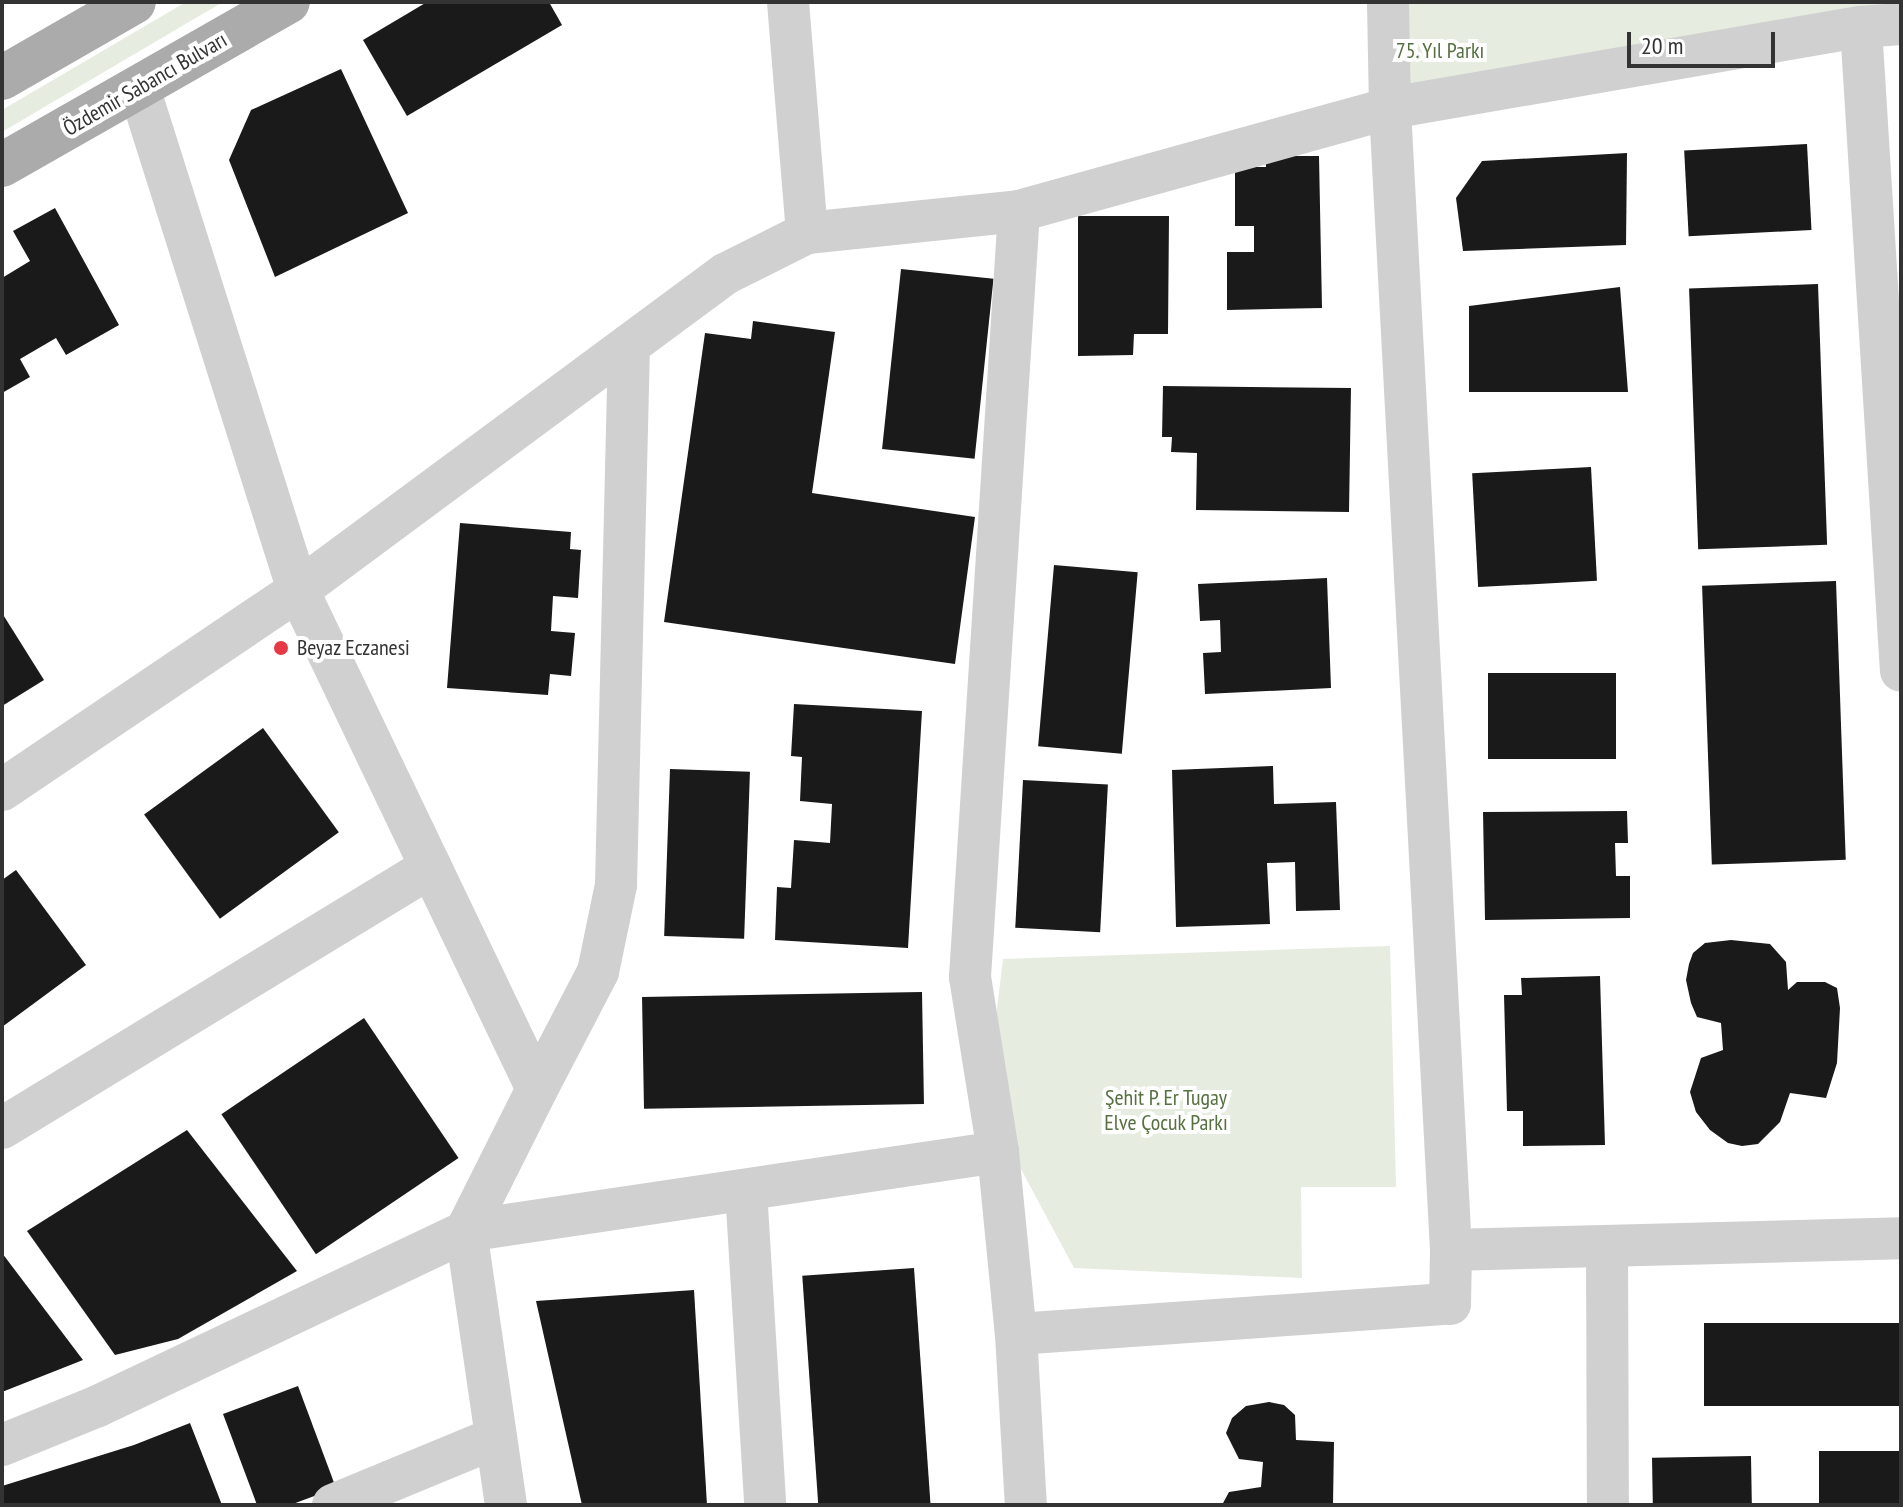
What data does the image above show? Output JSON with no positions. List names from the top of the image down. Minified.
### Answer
{"streets":{"main road":["Özdemir Sabancı Bulvarı"]},"parks":["75. Yıl Parkı","Şehit P. Er Tugay Elve Çocuk Parkı"],"places":["Beyaz Eczanesi"],"scale_bar":"20 m"}
